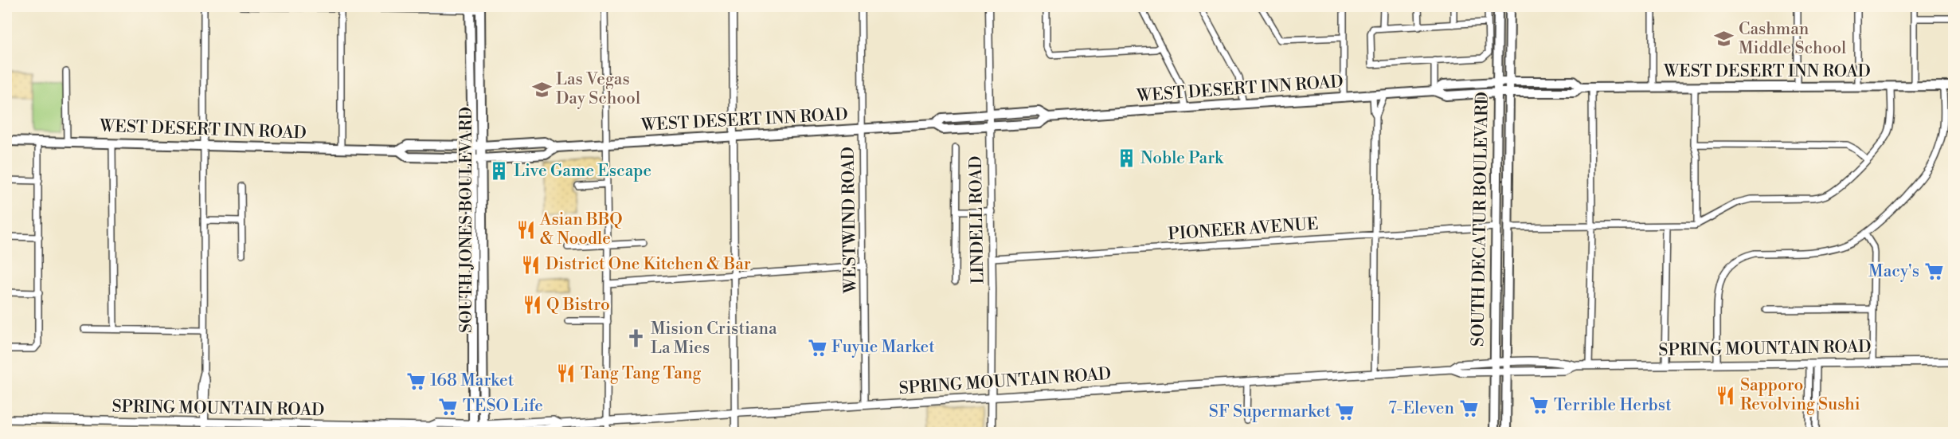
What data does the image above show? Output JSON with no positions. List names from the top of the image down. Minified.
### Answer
{"streets":{"main road":["WEST DESERT INN ROAD","SOUTH DECATUR BOULEVARD","SOUTH JONES BOULEVARD","SPRING MOUNTAIN ROAD"],"street":["WESTWIND ROAD","LINDELL ROAD","PIONEER AVENUE"]},"crossings":[["WEST DESERT INN ROAD","SOUTH DECATUR BOULEVARD"],["WEST DESERT INN ROAD","SOUTH JONES BOULEVARD"],["WEST DESERT INN ROAD","WESTWIND ROAD"],["WEST DESERT INN ROAD","LINDELL ROAD"],["SOUTH DECATUR BOULEVARD","PIONEER AVENUE"],["SOUTH DECATUR BOULEVARD","SPRING MOUNTAIN ROAD"],["SOUTH JONES BOULEVARD","SPRING MOUNTAIN ROAD"],["WESTWIND ROAD","SPRING MOUNTAIN ROAD"],["LINDELL ROAD","PIONEER AVENUE"],["LINDELL ROAD","SPRING MOUNTAIN ROAD"]],"places":{"school or university":["Cashman Middle School","Las Vegas Day School"],"building":["Noble Park","Live Game Escape"],"restaurant":["Asian BBQ & Noodle","District One Kitchen & Bar","Q Bistro","Tang Tang Tang","Sapporo Revolving Sushi"],"supermarket":["Macy's","Fuyue Market","168 Market","Terrible Herbst","TESO Life","7-Eleven","SF Supermarket"],"church":["Mision Cristiana La Mies"]}}
